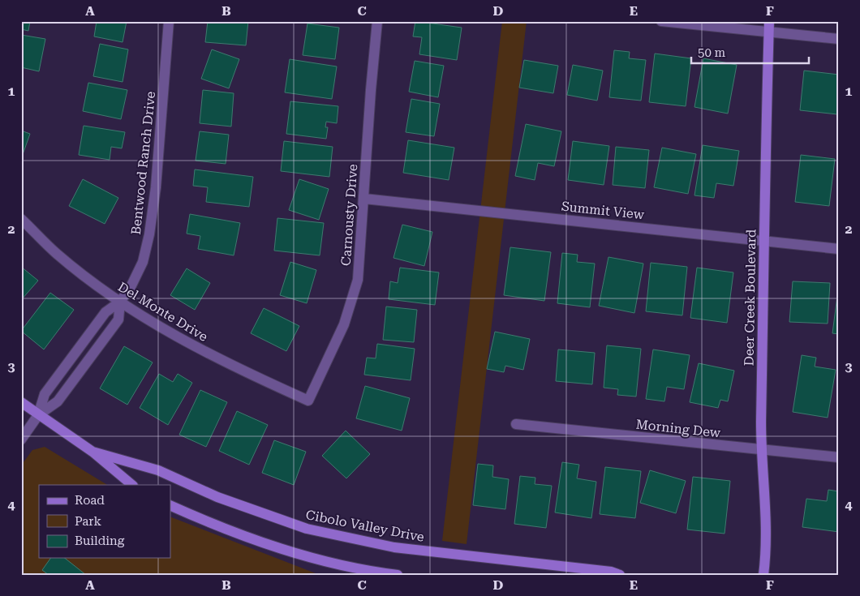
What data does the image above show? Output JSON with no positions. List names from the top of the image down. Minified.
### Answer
{"streets":{"main road":["Deer Creek Boulevard","Cibolo Valley Drive"],"street":["Bentwood Ranch Drive","Summit View","Carnousty Drive","Del Monte Drive","Morning Dew"]},"crossings":[["Bentwood Ranch Drive","Del Monte Drive"],["Bentwood Ranch Drive","Cibolo Valley Drive"],["Summit View","Carnousty Drive"],["Summit View","Deer Creek Boulevard"],["Carnousty Drive","Del Monte Drive"],["Deer Creek Boulevard","Morning Dew"]],"legend":["Road","Park","Building"],"scale_bar":"50 m","grid":{"columns":["A","B","C","D","E","F"],"rows":["1","2","3","4"]}}
